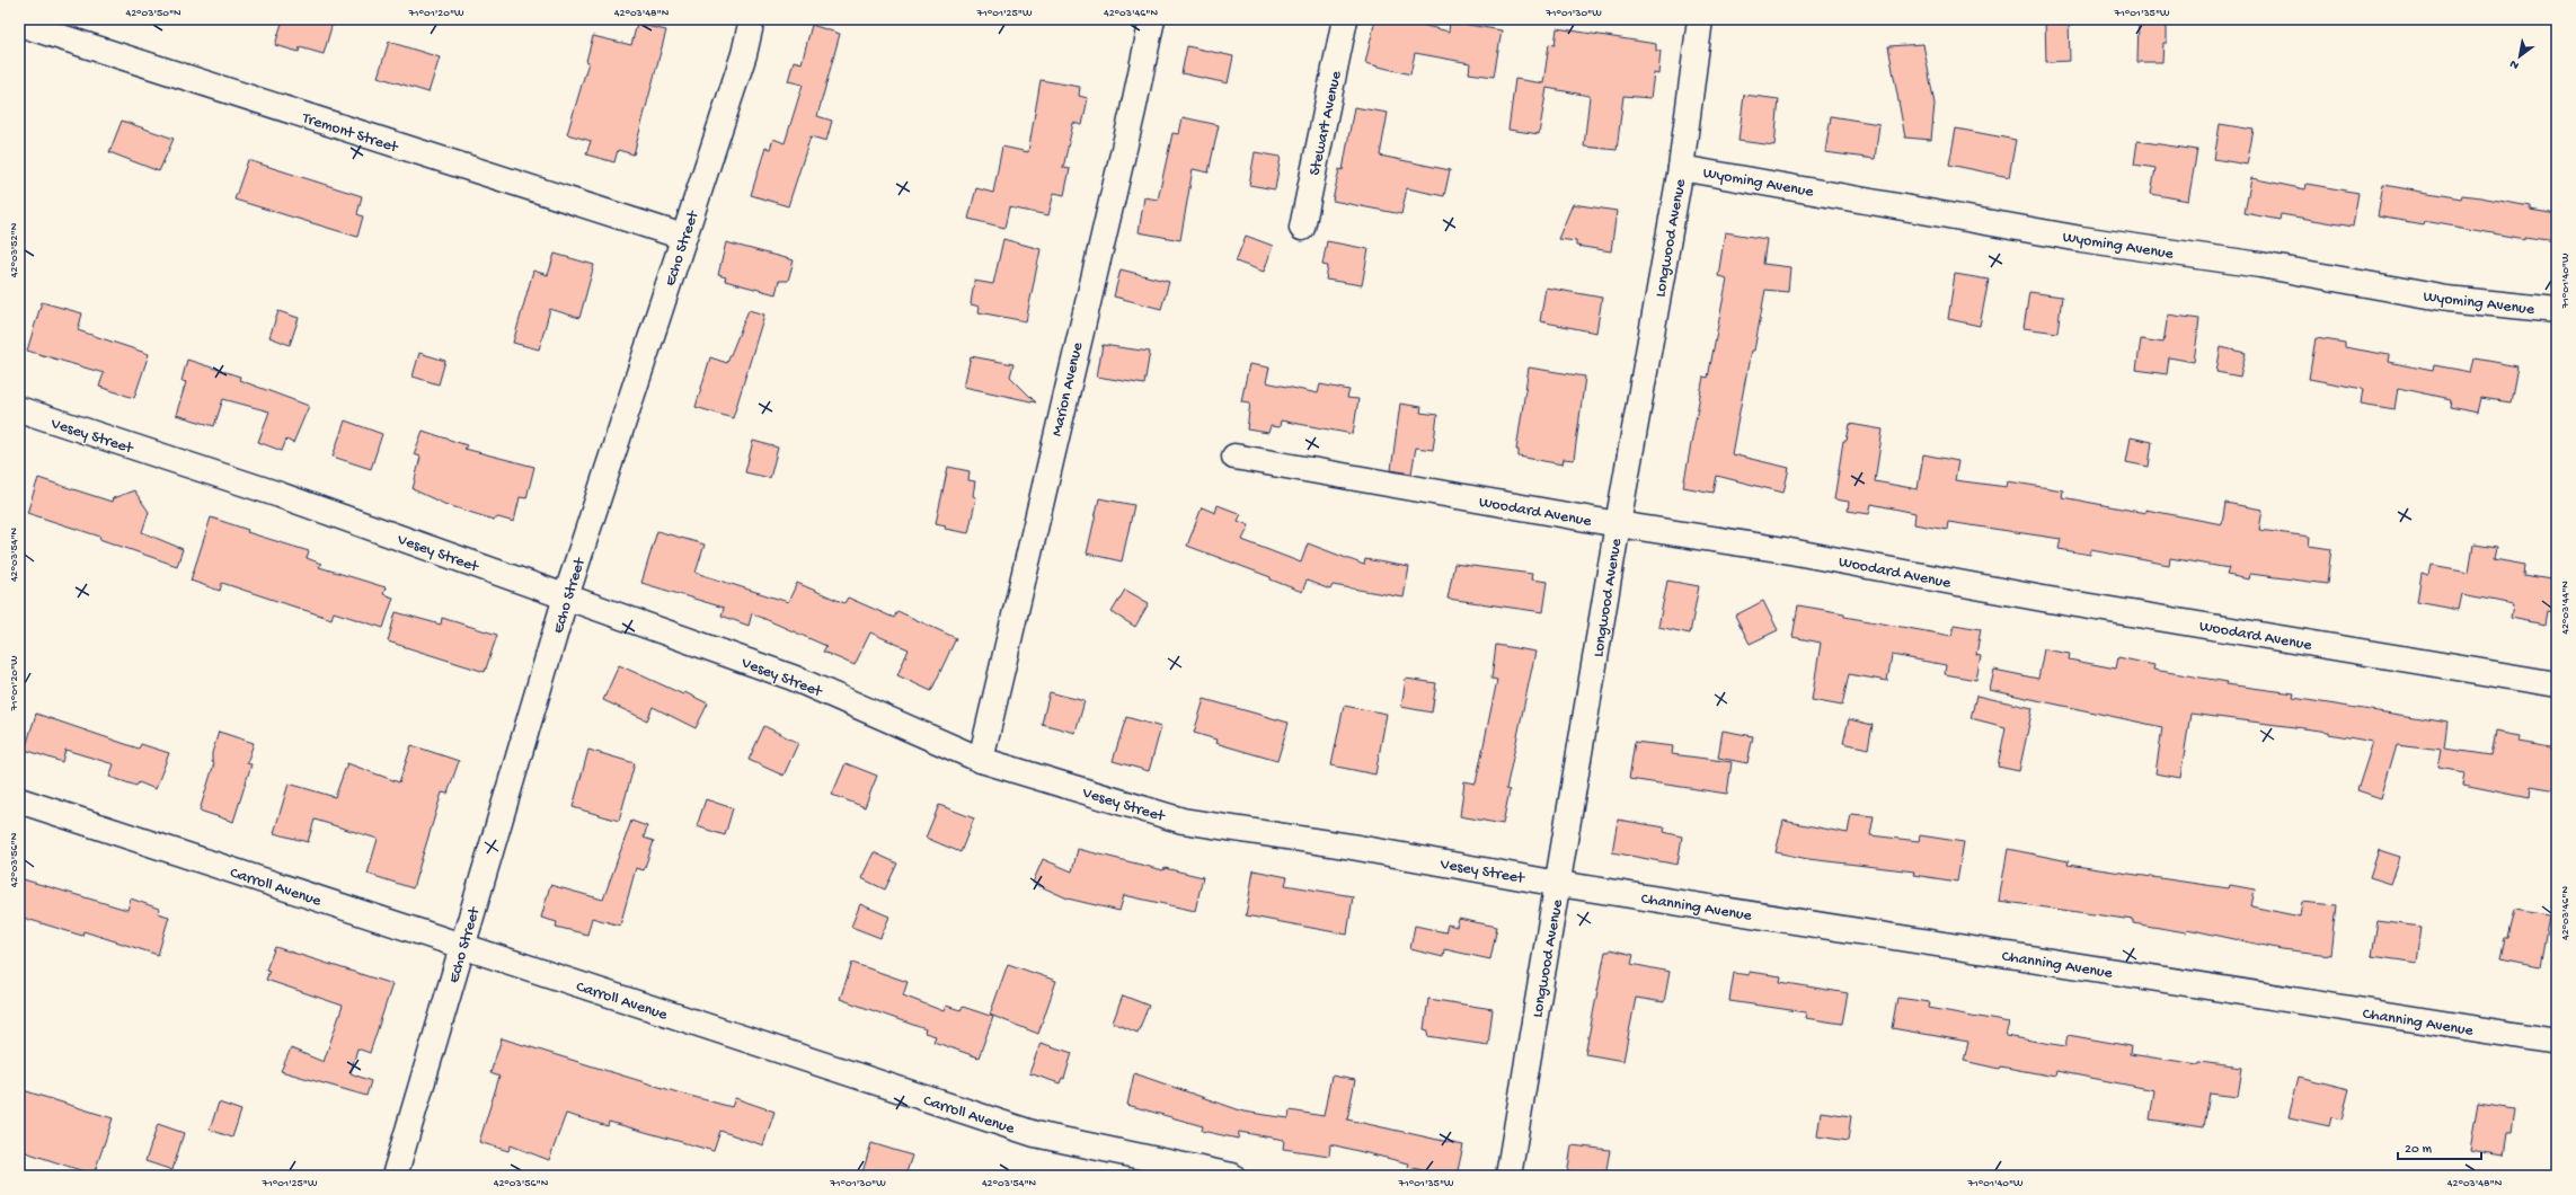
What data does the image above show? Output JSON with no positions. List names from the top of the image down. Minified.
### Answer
{"streets":{"street":["Stewart Avenue","Tremont Street","Wyoming Avenue","Longwood Avenue","Echo Street","Marion Avenue","Vesey Street","Woodard Avenue","Carroll Avenue","Channing Avenue"]},"crossings":[["Tremont Street","Echo Street"],["Wyoming Avenue","Longwood Avenue"],["Longwood Avenue","Vesey Street"],["Longwood Avenue","Woodard Avenue"],["Longwood Avenue","Channing Avenue"],["Echo Street","Vesey Street"],["Echo Street","Carroll Avenue"],["Marion Avenue","Vesey Street"],["Vesey Street","Channing Avenue"]],"scale_bar":"20 m","north":"bottom left","coordinates":["42°03'50\"N","71°01'20\"W","42°03'48\"N","71°01'25\"W","42°03'46\"N","71°01'30\"W","71°01'35\"W","42°03'52\"N","71°01'40\"W","42°03'54\"N","42°03'44\"N","42°03'56\"N"]}
